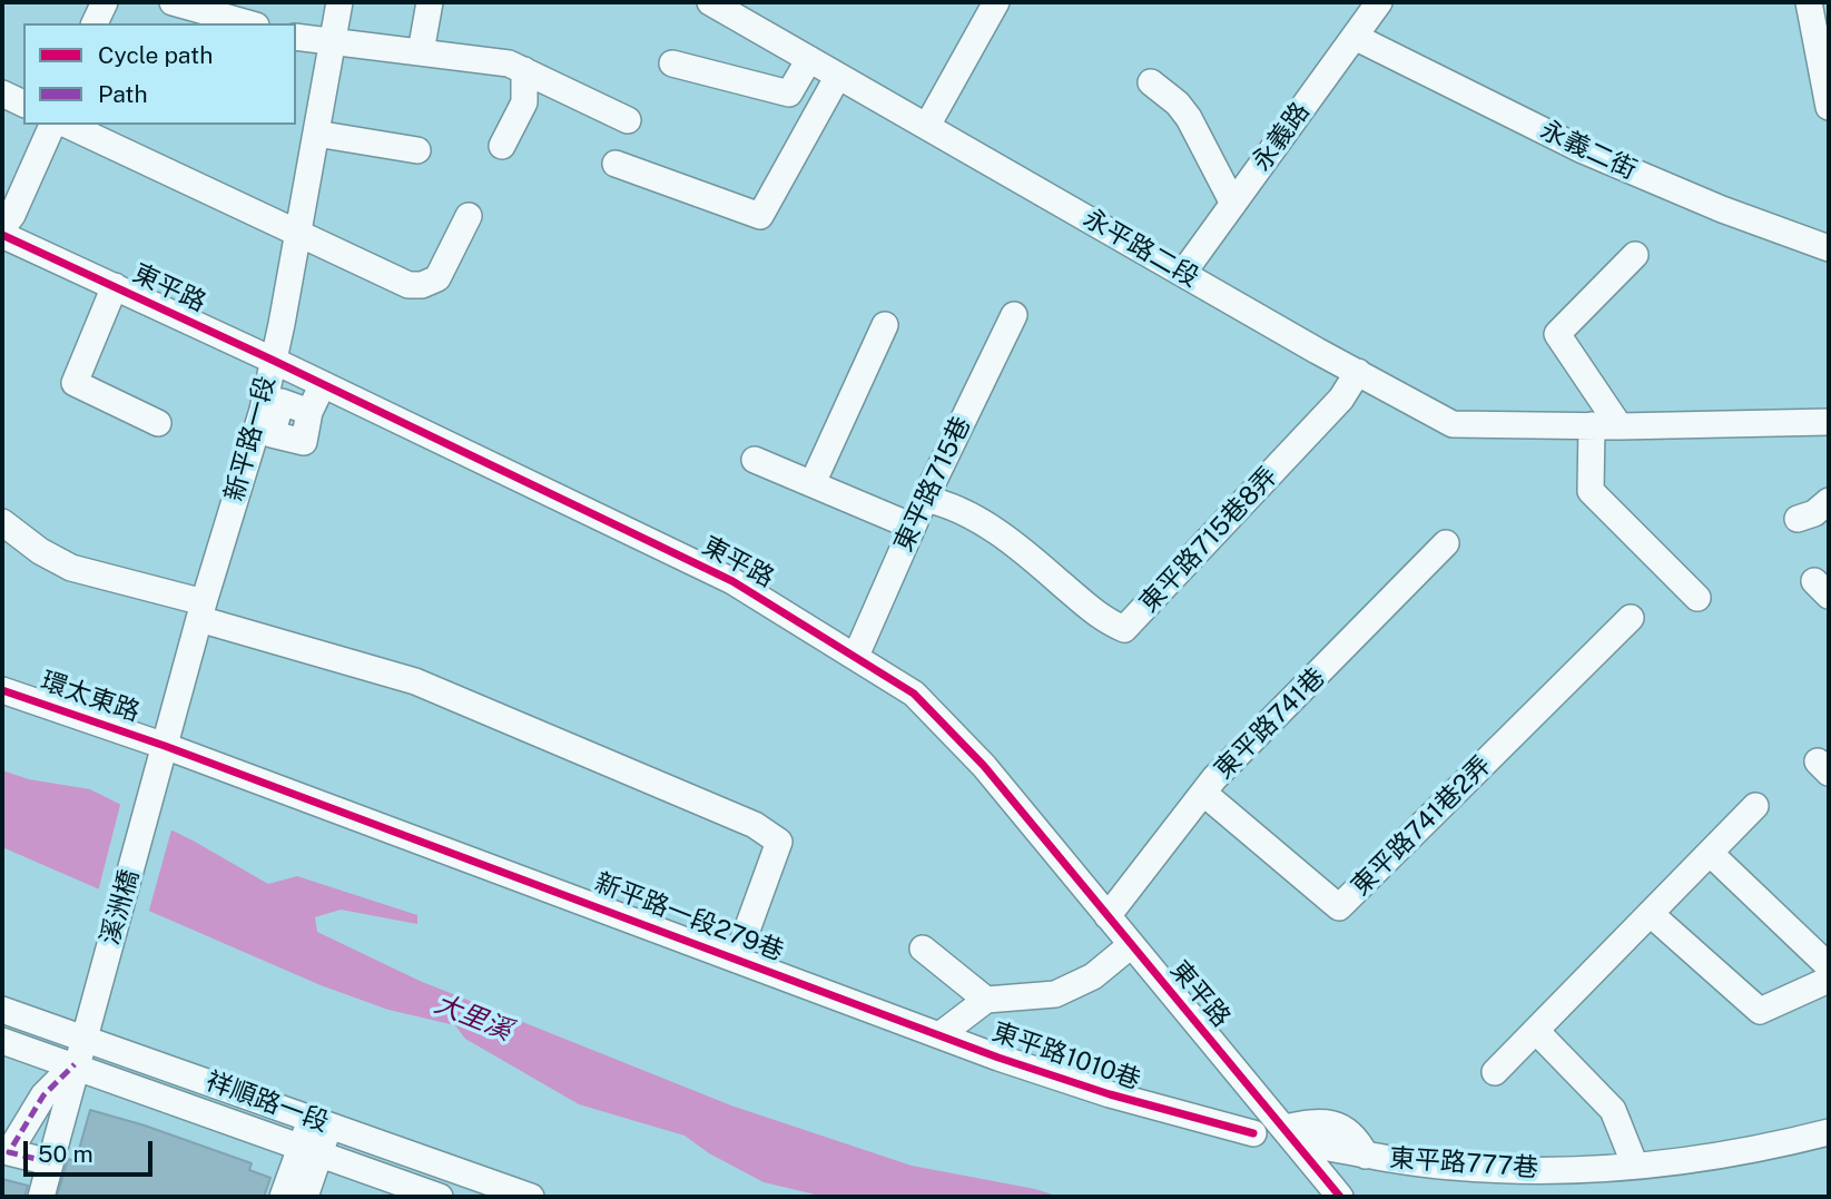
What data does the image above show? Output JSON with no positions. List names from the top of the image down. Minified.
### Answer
{"streets":{"street":["永義路","永義二街","永平路二段","東平路","新平路一段","東平路715巷","東平路715巷8弄","環太東路","東平路741巷","東平路741巷2弄","溪洲橋","新平路一段279巷","東平路1010巷","祥順路一段","東平路777巷"]},"crossings":[["永義路","永義二街"],["永義路","永平路二段"],["永平路二段","東平路715巷8弄"],["東平路","新平路一段"],["東平路","東平路715巷"],["東平路","東平路741巷"],["東平路","東平路1010巷"],["東平路","東平路777巷"],["新平路一段","環太東路"],["新平路一段","溪洲橋"],["新平路一段","新平路一段279巷"],["東平路715巷","東平路715巷8弄"],["環太東路","新平路一段279巷"],["東平路741巷","東平路741巷2弄"],["溪洲橋","祥順路一段"],["新平路一段279巷","東平路1010巷"]],"water":["大里溪"],"legend":["Cycle path","Path"],"scale_bar":"50 m"}
